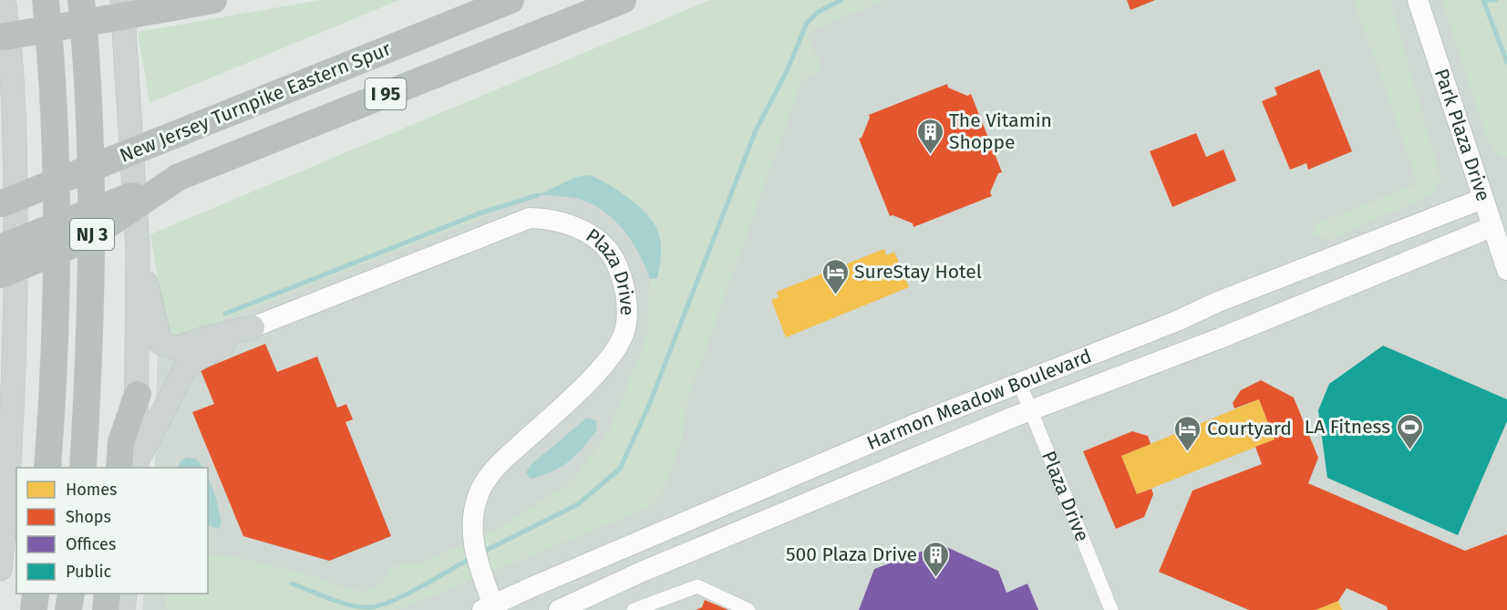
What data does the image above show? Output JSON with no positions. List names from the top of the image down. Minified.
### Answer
{"streets":{"highway":["I 95","New Jersey Turnpike Eastern Spur","NJ 3"],"street":["Park Plaza Drive","Plaza Drive","Harmon Meadow Boulevard"]},"crossings":[["Park Plaza Drive","Harmon Meadow Boulevard"],["Plaza Drive","Harmon Meadow Boulevard"]],"places":{"building":["The Vitamin Shoppe","500 Plaza Drive"],"hotel":["SureStay Hotel","Courtyard"],"sports":["LA Fitness"]},"legend":["Homes","Shops","Offices","Public"]}
